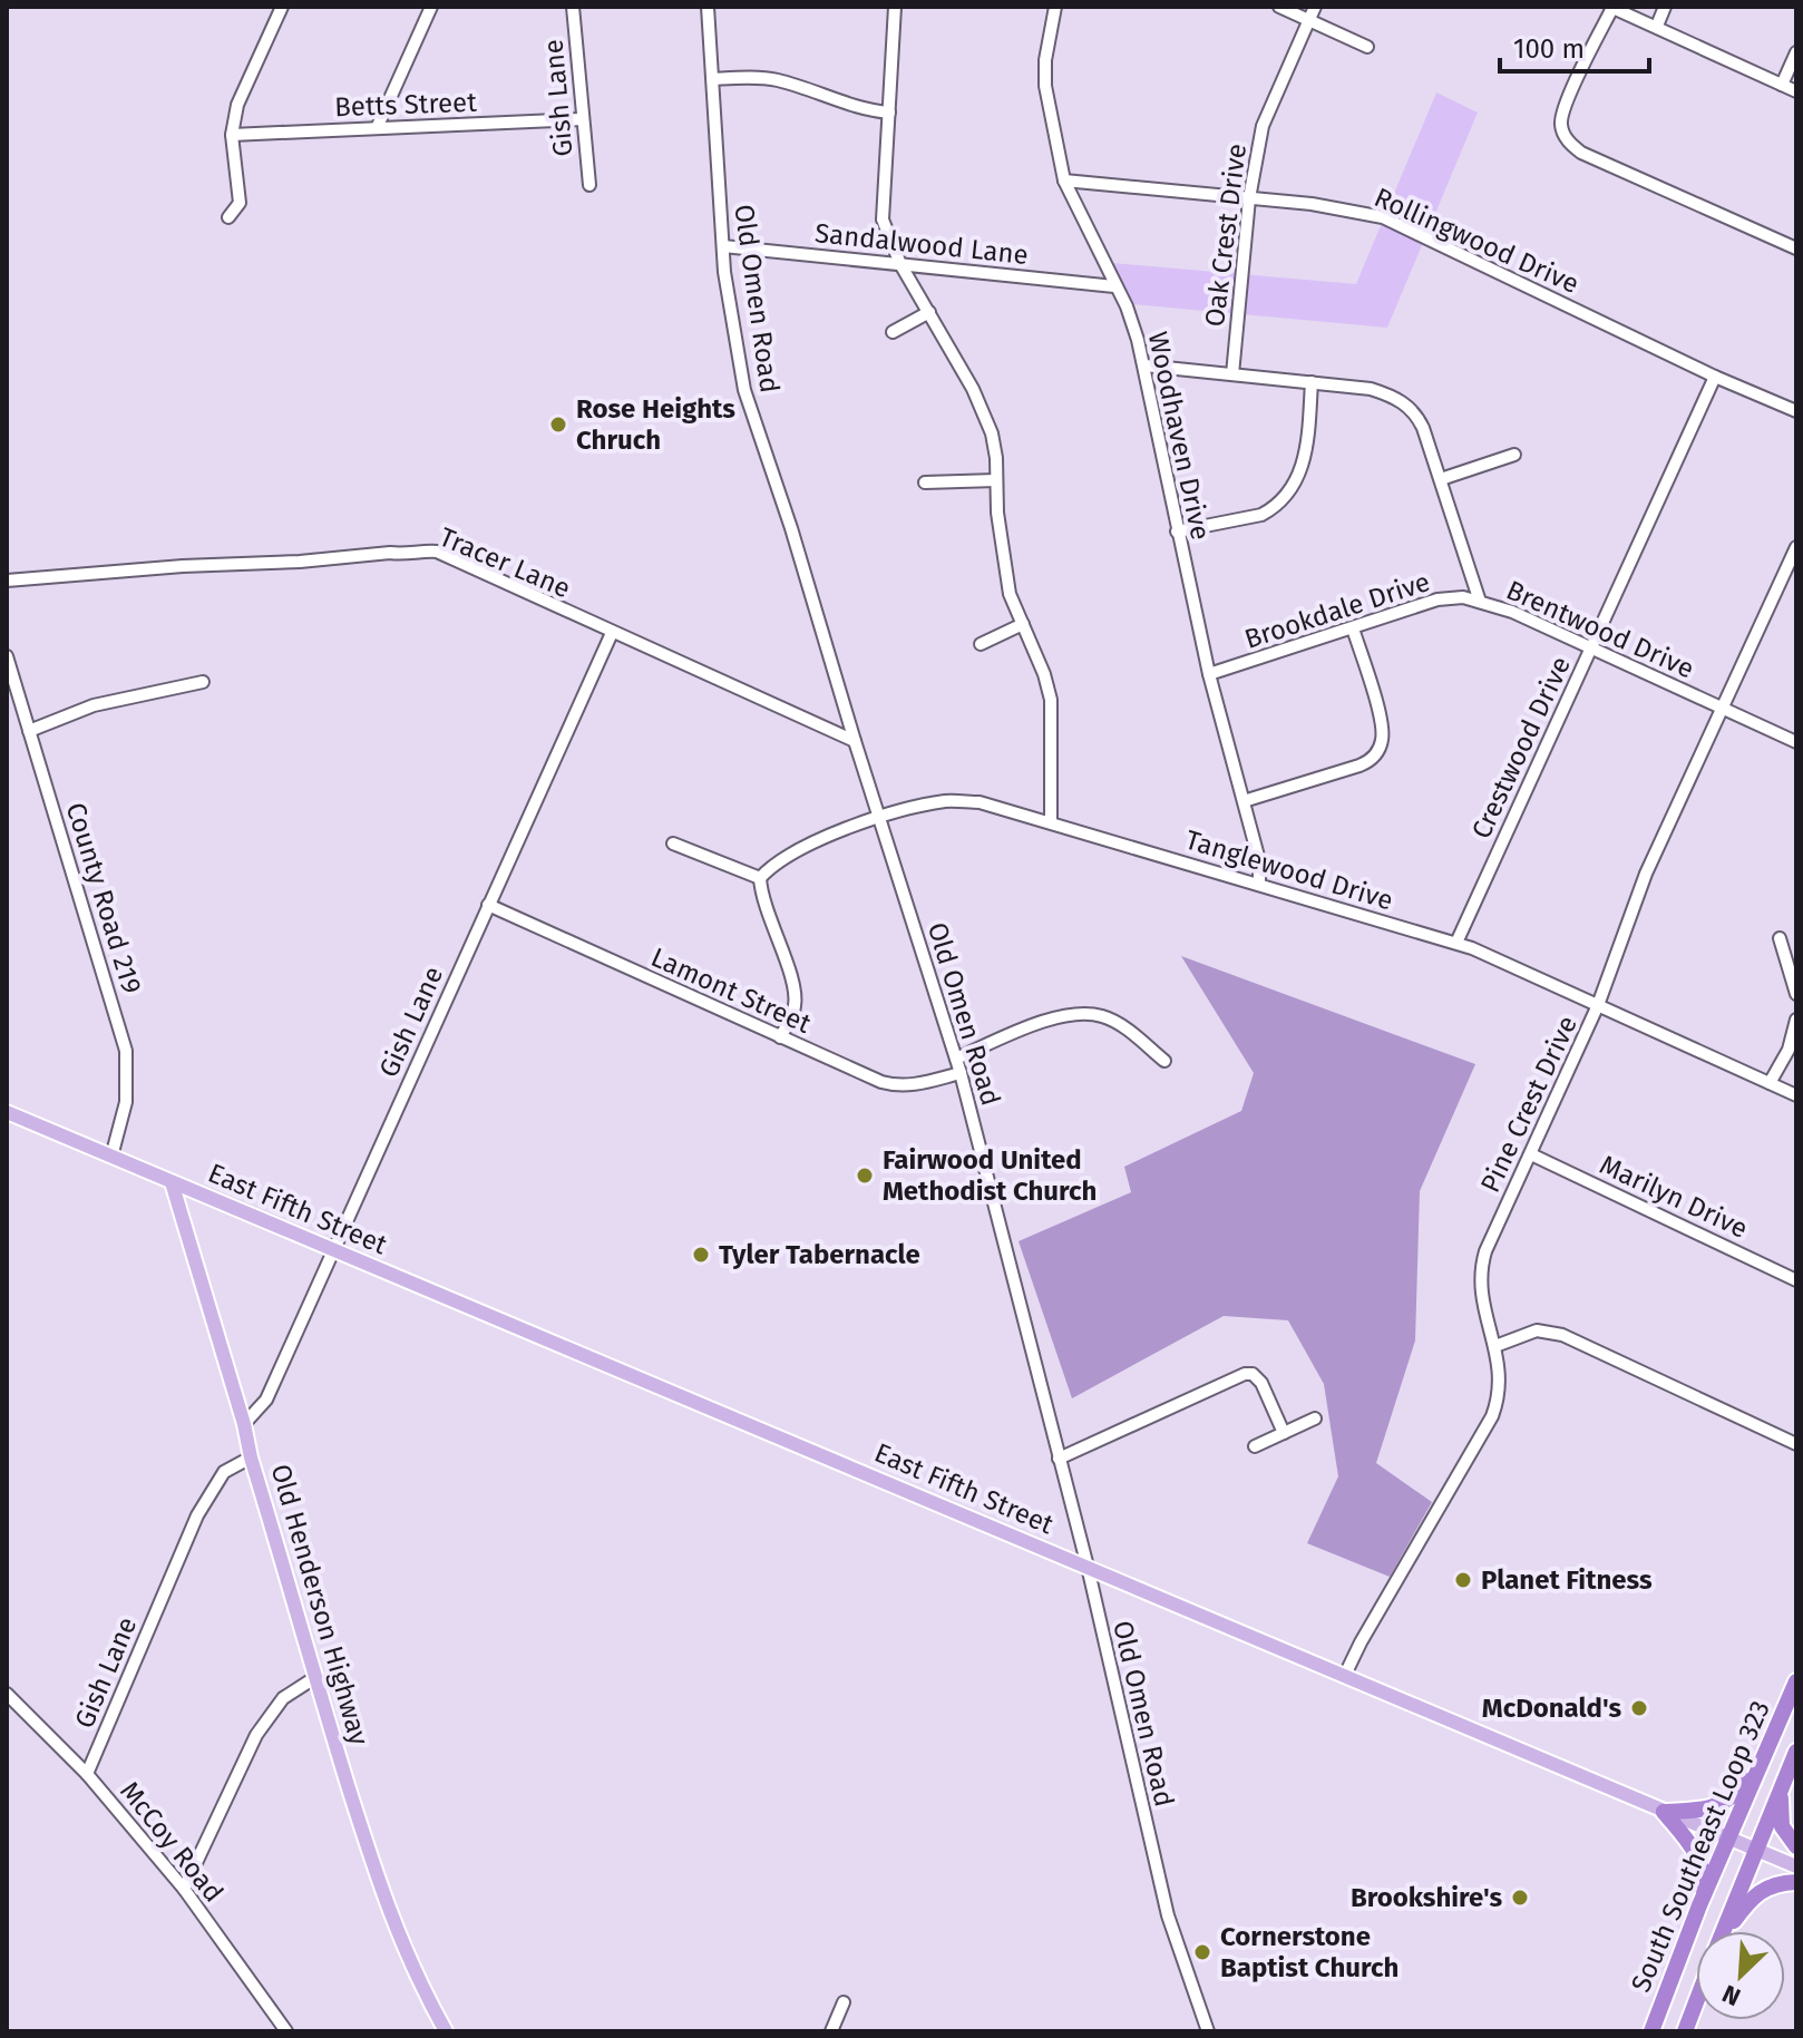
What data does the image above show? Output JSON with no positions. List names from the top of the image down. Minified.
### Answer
{"streets":{"highway":["South Southeast Loop 323"],"main road":["East Fifth Street","Old Henderson Highway"],"street":["Gish Lane","Betts Street","Oak Crest Drive","Rollingwood Drive","Sandalwood Lane","Old Omen Road","Woodhaven Drive","Tracer Lane","Brookdale Drive","Brentwood Drive","Crestwood Drive","Tanglewood Drive","County Road 219","Lamont Street","Pine Crest Drive","Marilyn Drive","McCoy Road"]},"crossings":[["Gish Lane","Betts Street"],["Gish Lane","Tracer Lane"],["Gish Lane","Lamont Street"],["Gish Lane","East Fifth Street"],["Gish Lane","Old Henderson Highway"],["Gish Lane","McCoy Road"],["Oak Crest Drive","Rollingwood Drive"],["Oak Crest Drive","Brentwood Drive"],["Rollingwood Drive","Woodhaven Drive"],["Rollingwood Drive","Crestwood Drive"],["Sandalwood Lane","Old Omen Road"],["Sandalwood Lane","Woodhaven Drive"],["Old Omen Road","Tracer Lane"],["Old Omen Road","Tanglewood Drive"],["Old Omen Road","Lamont Street"],["Old Omen Road","East Fifth Street"],["Woodhaven Drive","Brookdale Drive"],["Woodhaven Drive","Brentwood Drive"],["Woodhaven Drive","Tanglewood Drive"],["Brookdale Drive","Brentwood Drive"],["Brentwood Drive","Crestwood Drive"],["Brentwood Drive","Pine Crest Drive"],["Crestwood Drive","Tanglewood Drive"],["Tanglewood Drive","Pine Crest Drive"],["County Road 219","East Fifth Street"],["Pine Crest Drive","Marilyn Drive"],["Pine Crest Drive","East Fifth Street"],["East Fifth Street","Old Henderson Highway"],["East Fifth Street","South Southeast Loop 323"]],"places":["Rose Heights Chruch","Fairwood United Methodist Church","Tyler Tabernacle","Planet Fitness","McDonald's","Brookshire's","Cornerstone Baptist Church"],"scale_bar":"100 m","north":"bottom left"}
